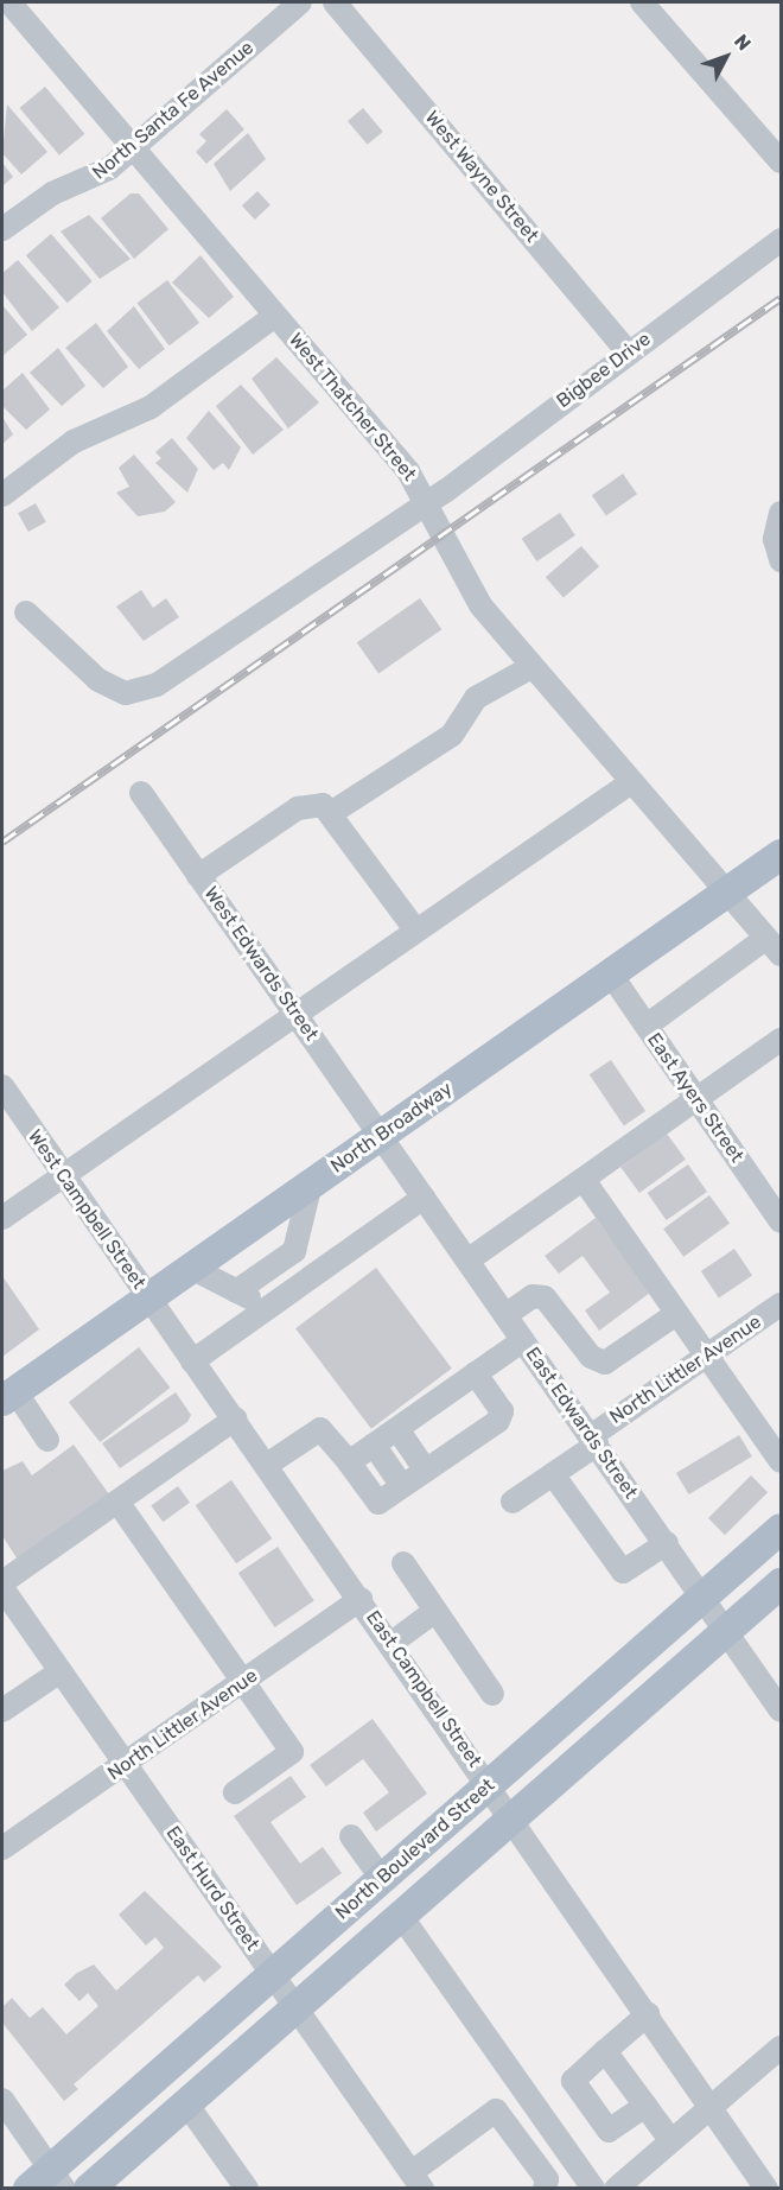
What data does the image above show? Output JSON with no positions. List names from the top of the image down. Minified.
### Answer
{"streets":{"main road":["North Broadway","North Boulevard Street"],"street":["North Santa Fe Avenue","West Wayne Street","Bigbee Drive","West Thatcher Street","West Edwards Street","East Ayers Street","West Campbell Street","North Littler Avenue","East Edwards Street","East Campbell Street","East Hurd Street"]},"crossings":[["North Santa Fe Avenue","West Thatcher Street"],["West Wayne Street","Bigbee Drive"],["Bigbee Drive","West Thatcher Street"],["West Thatcher Street","North Broadway"],["West Edwards Street","North Broadway"],["West Edwards Street","East Edwards Street"],["East Ayers Street","North Broadway"],["North Broadway","West Campbell Street"],["North Broadway","East Edwards Street"],["North Broadway","East Campbell Street"],["West Campbell Street","East Campbell Street"],["North Littler Avenue","East Edwards Street"],["North Littler Avenue","East Campbell Street"],["North Littler Avenue","East Hurd Street"],["East Edwards Street","North Boulevard Street"],["East Campbell Street","North Boulevard Street"],["North Boulevard Street","East Hurd Street"]],"north":"top right"}
